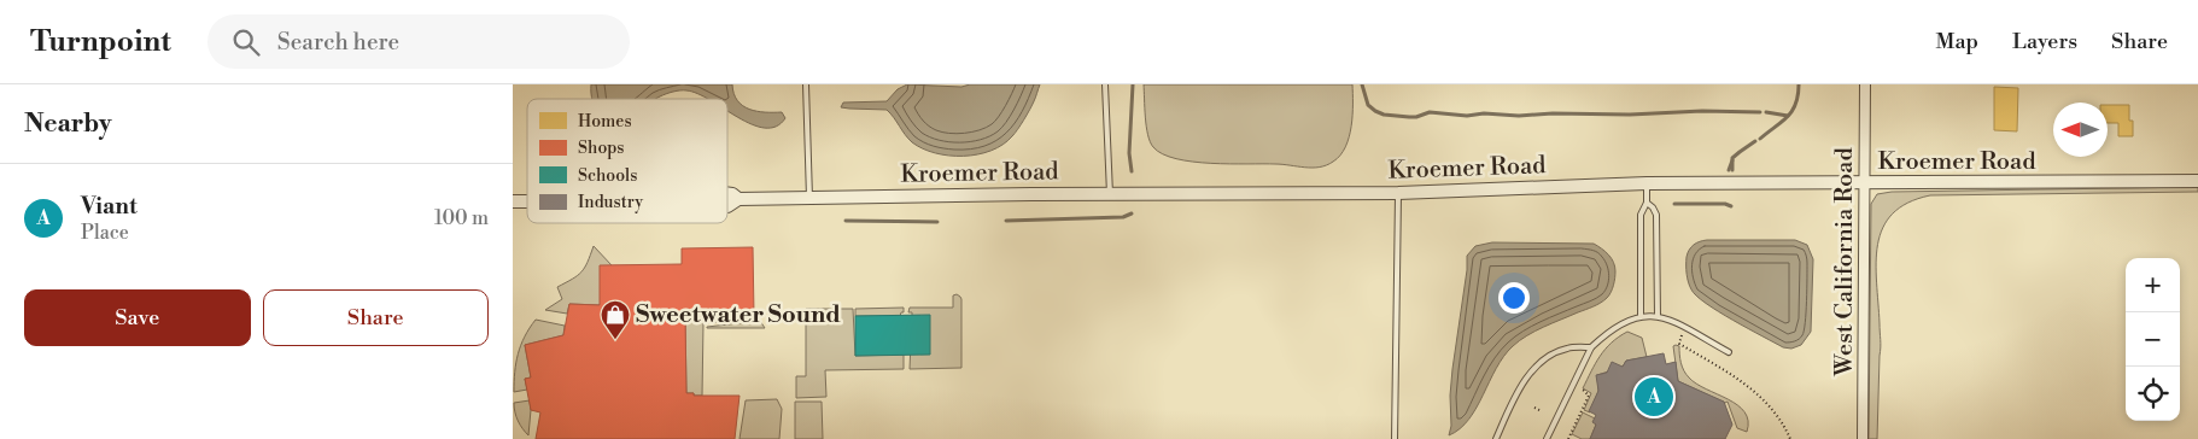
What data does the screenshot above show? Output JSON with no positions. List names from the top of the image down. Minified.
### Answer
{"streets":{"street":["Kroemer Road","West California Road"]},"crossings":[["Kroemer Road","West California Road"]],"places":{"shop":["Sweetwater Sound"]},"legend":["Homes","Shops","Schools","Industry"],"north":"left","page":{"header":"Turnpoint","search":"Search here","nav":["Map","Layers","Share"],"heading":"Nearby","list":[{"mark":"A","name":"Viant","note":"Place","value":"100 m"}],"map_buttons":["+","−"],"buttons":["Save","Share"],"pins":"A"}}
